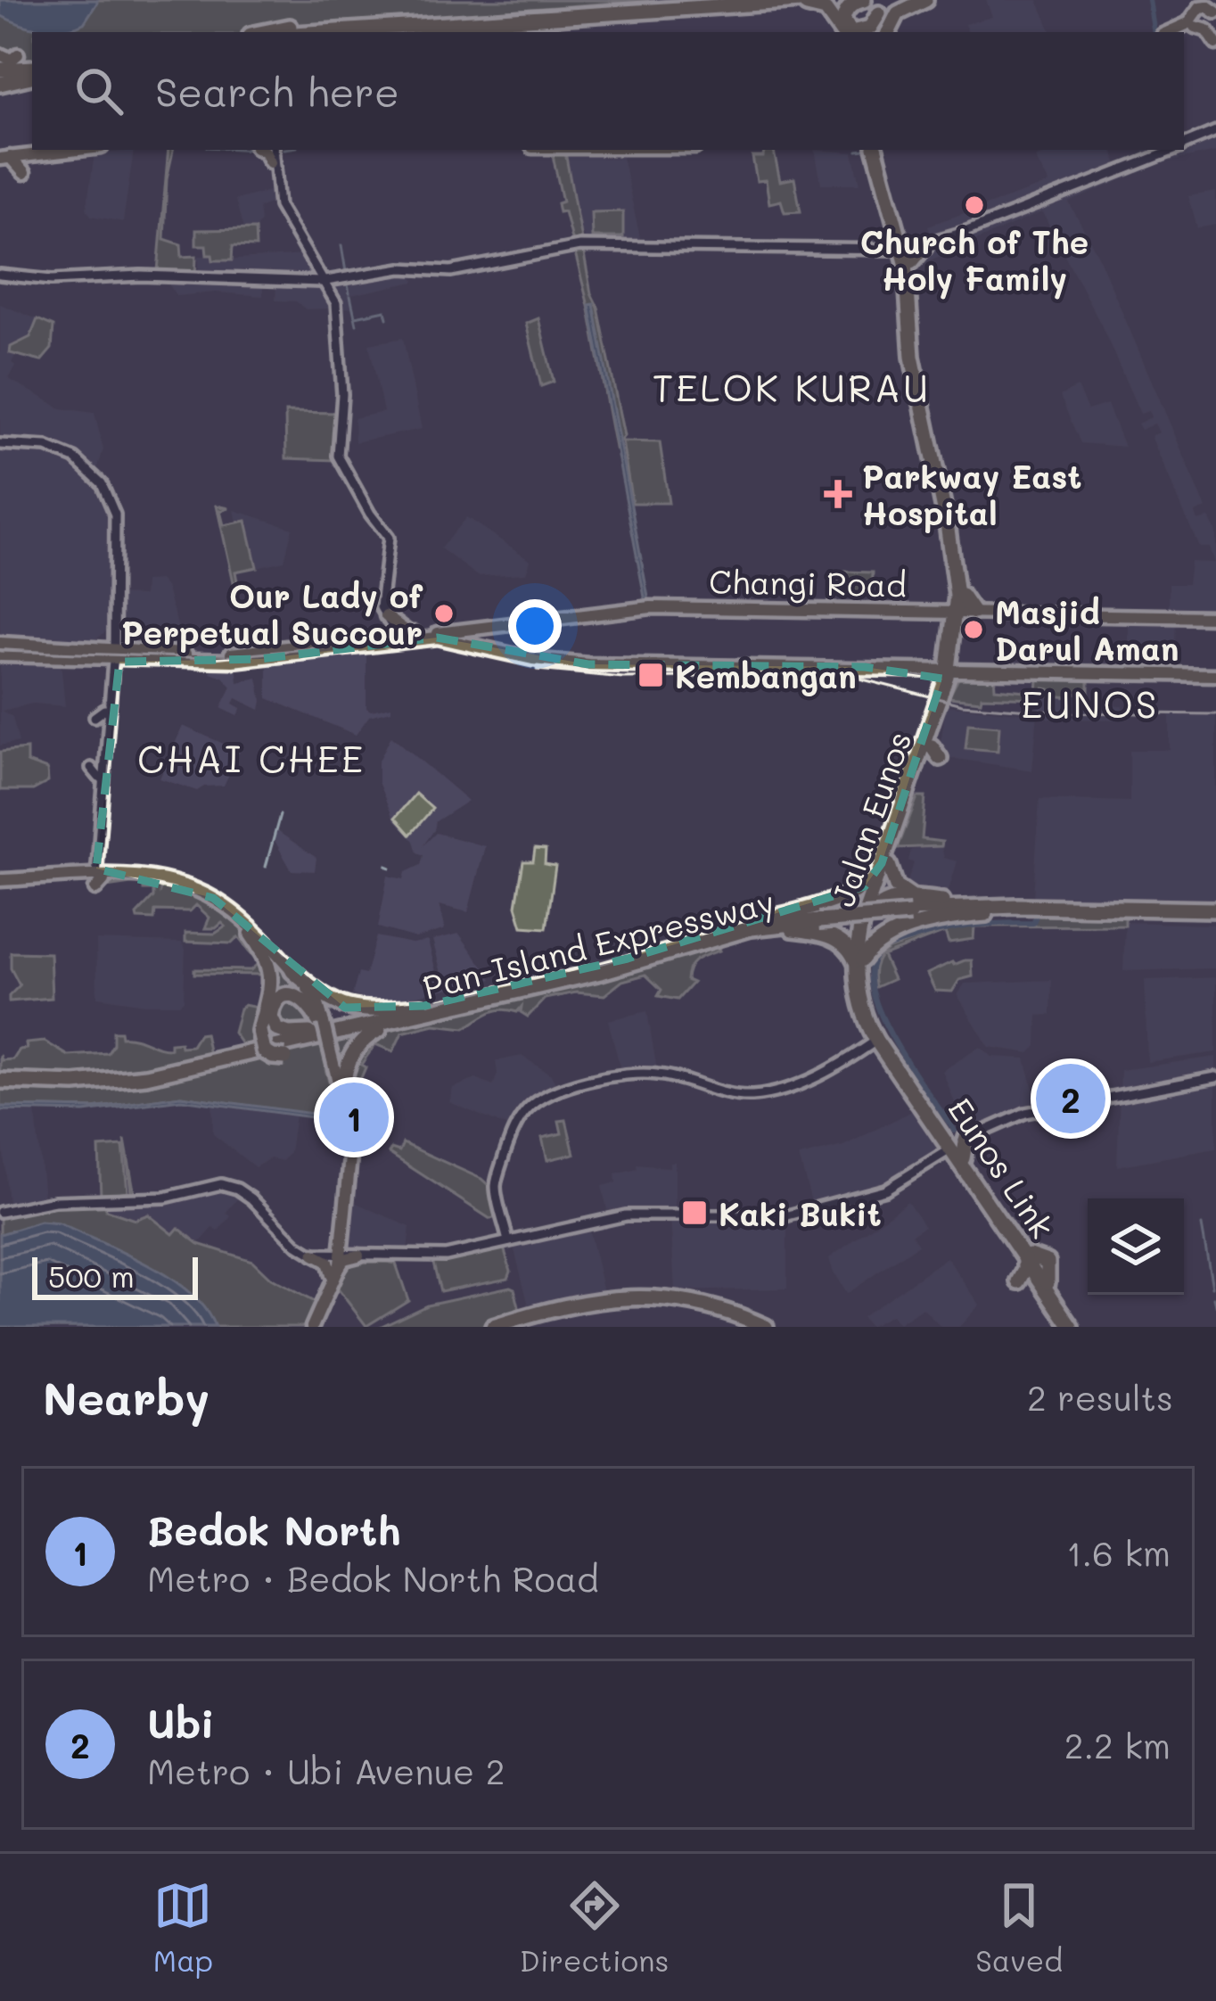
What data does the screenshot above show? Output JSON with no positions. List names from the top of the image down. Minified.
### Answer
{"streets":{"highway":["Jalan Eunos","Pan-Island Expressway","Eunos Link"],"main road":["Changi Road"]},"crossings":[["Changi Road","Jalan Eunos"],["Jalan Eunos","Eunos Link"]],"districts":["TELOK KURAU","EUNOS","CHAI CHEE"],"places":{"other":["Church of The Holy Family","Our Lady of Perpetual Succour","Masjid Darul Aman"],"health":["Parkway East Hospital"],"transit":["Kembangan","Kaki Bukit"]},"scale_bar":"500 m","page":{"search":"Search here","pins":["2","1"],"scale":"500 m","heading":["Nearby","2 results"],"list":[{"mark":"1","name":"Bedok North","note":"Metro · Bedok North Road","value":"1.6 km"},{"mark":"2","name":"Ubi","note":"Metro · Ubi Avenue 2","value":"2.2 km"}],"nav":["Map","Directions","Saved"]}}
